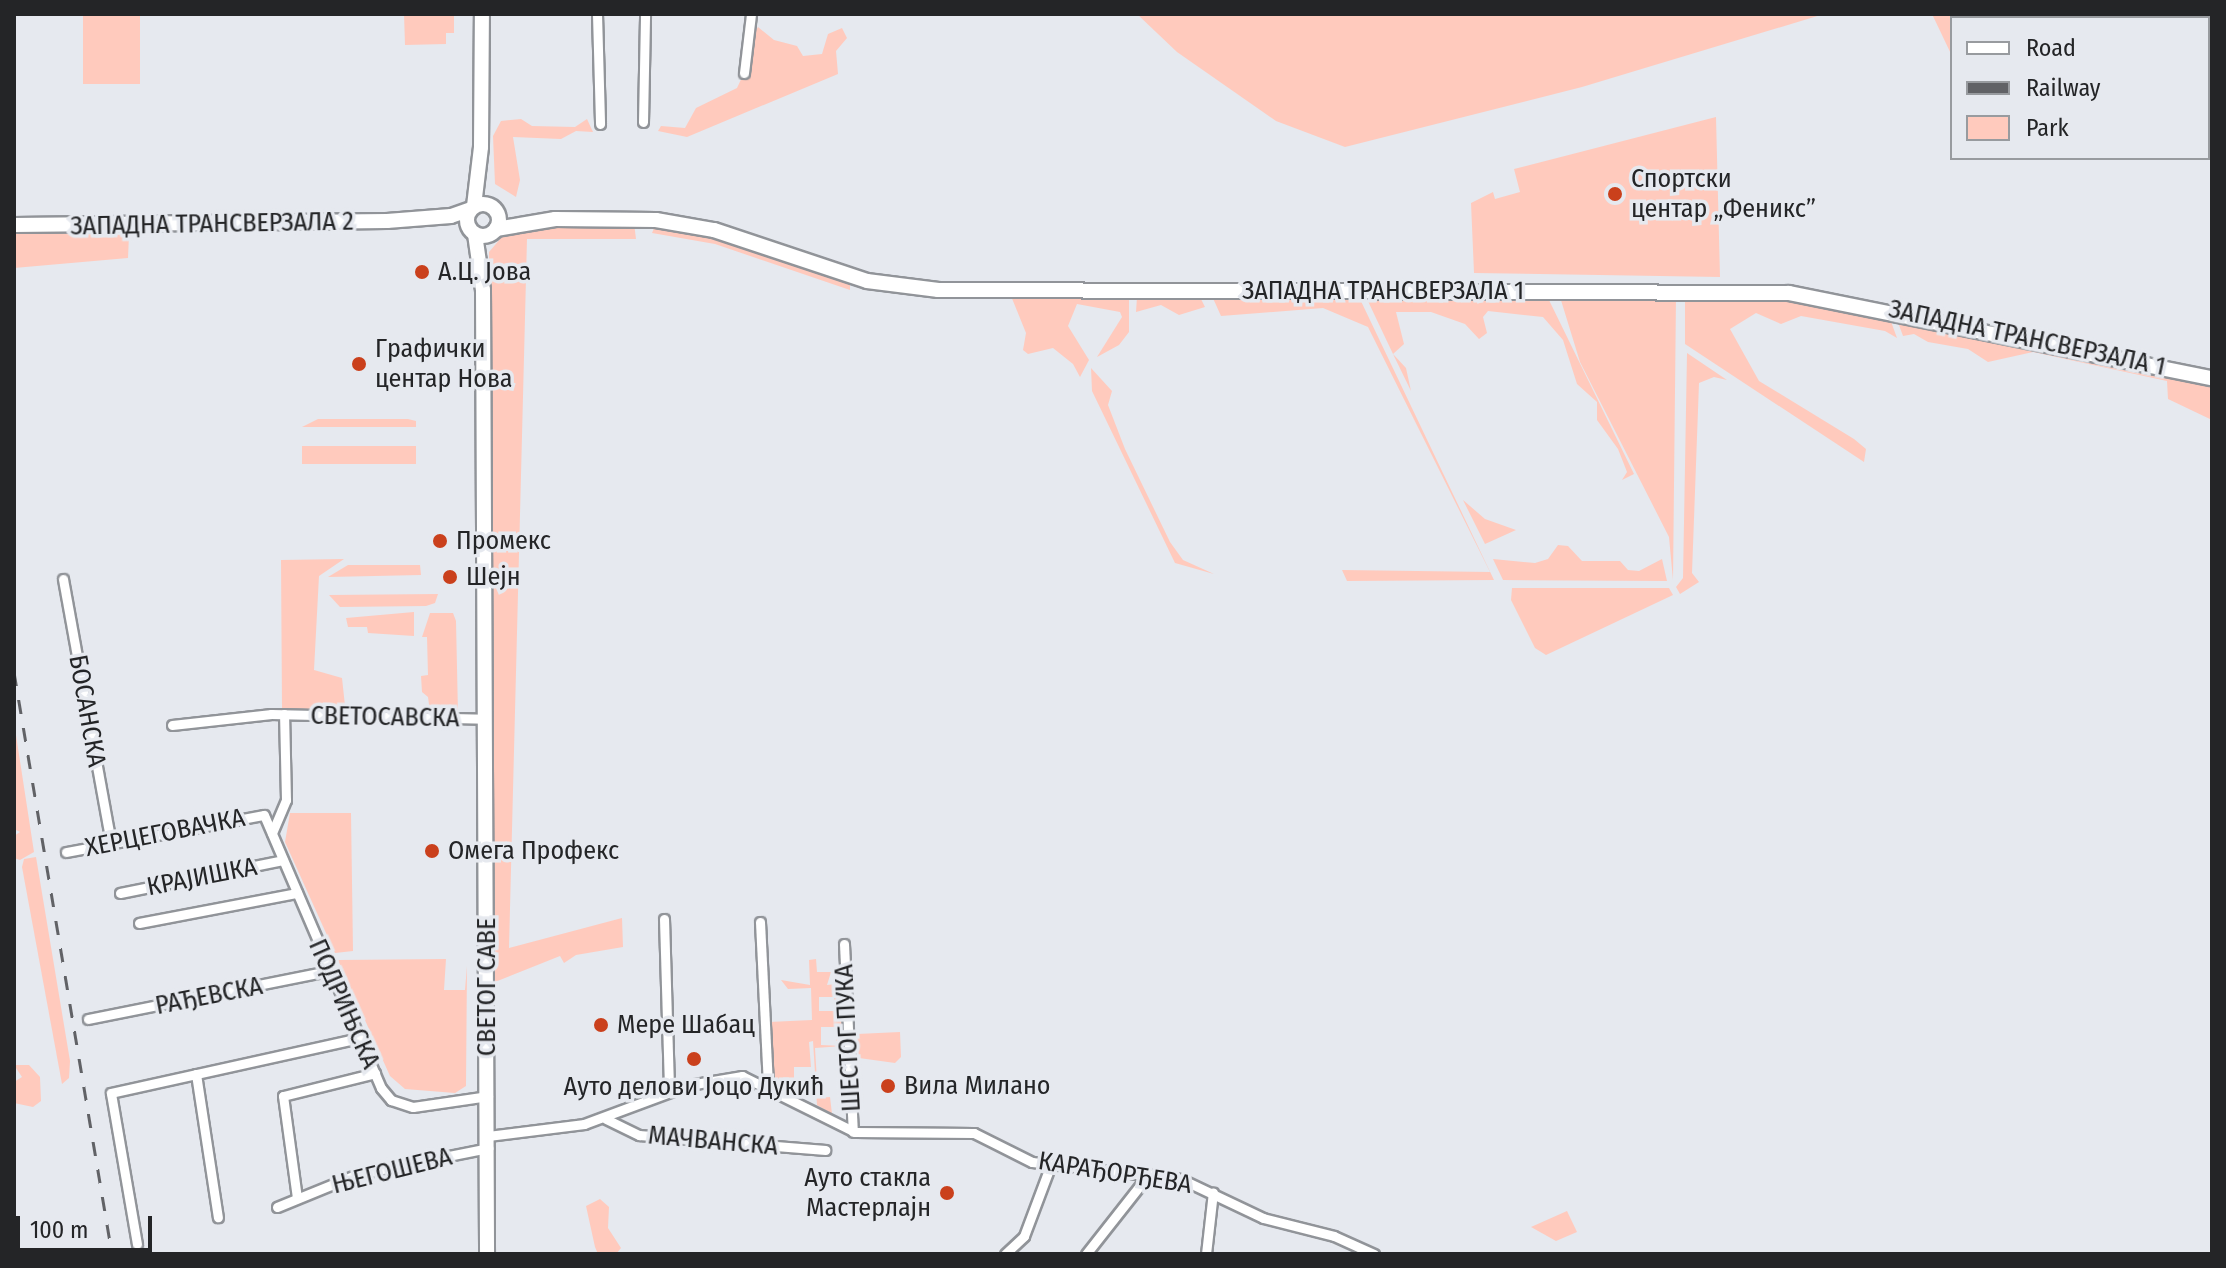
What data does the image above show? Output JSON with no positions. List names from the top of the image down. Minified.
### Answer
{"streets":{"main road":["ЗАПАДНА ТРАНСВЕРЗАЛА 2","ЗАПАДНА ТРАНСВЕРЗАЛА 1","СВЕТОГ САВЕ"],"street":["БОСАНСКА","СВЕТОСАВСКА","ХЕРЦЕГОВАЧКА","КРАЈИШКА","РАЂЕВСКА","ПОДРИЊСКА","ШЕСТОГ ПУКА","МАЧВАНСКА","ЊЕГОШЕВА","КАРАЂОРЂЕВА"]},"crossings":[["ЗАПАДНА ТРАНСВЕРЗАЛА 2","ЗАПАДНА ТРАНСВЕРЗАЛА 1"],["БОСАНСКА","ХЕРЦЕГОВАЧКА"],["СВЕТОСАВСКА","СВЕТОГ САВЕ"],["СВЕТОСАВСКА","ПОДРИЊСКА"],["ХЕРЦЕГОВАЧКА","ПОДРИЊСКА"],["КРАЈИШКА","ПОДРИЊСКА"],["СВЕТОГ САВЕ","ПОДРИЊСКА"],["СВЕТОГ САВЕ","ЊЕГОШЕВА"],["СВЕТОГ САВЕ","КАРАЂОРЂЕВА"],["РАЂЕВСКА","ПОДРИЊСКА"],["ПОДРИЊСКА","ЊЕГОШЕВА"],["ШЕСТОГ ПУКА","КАРАЂОРЂЕВА"],["МАЧВАНСКА","КАРАЂОРЂЕВА"],["ЊЕГОШЕВА","КАРАЂОРЂЕВА"]],"places":["Спортски центар „Феникс”","А.Ц. Јова","Графички центар Нова","Промекс","Шејн","Омега Профекс","Мере Шабац","Ауто делови Јоцо Дукић","Вила Милано","Ауто стакла Мастерлајн"],"legend":["Road","Railway","Park"],"scale_bar":"100 m"}
